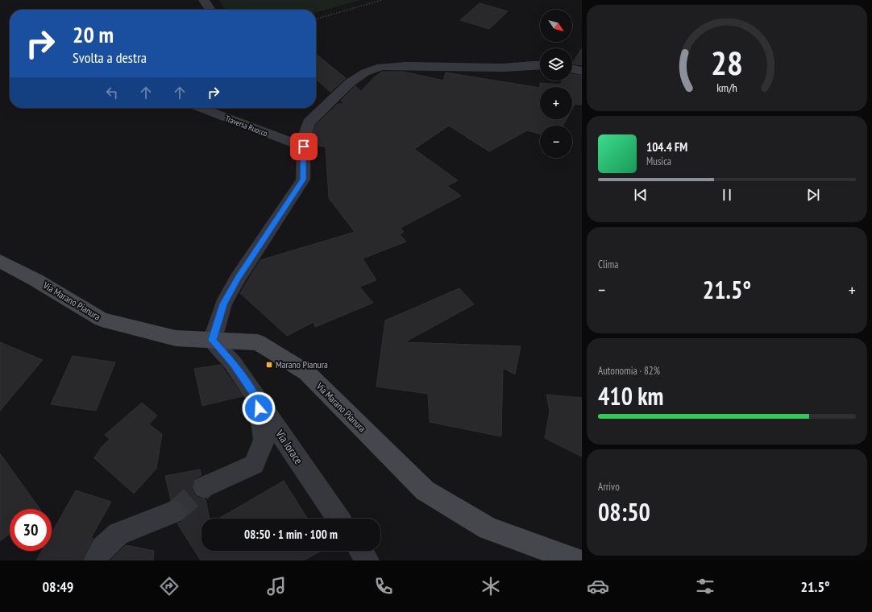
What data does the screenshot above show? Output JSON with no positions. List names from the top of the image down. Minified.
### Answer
{"streets":{"street":["Traversa Ruocco","Via Marano Pianura","Via Iorace"]},"crossings":[["Via Marano Pianura","Via Iorace"]],"places":{"transit":["Marano Pianura"]},"north":"bottom right","page":{"map_buttons":["+","−"],"turn":["20 m","Svolta a destra"],"song":["104.4 FM","Musica"],"tile":["Clima",["Autonomia · 82%","410 km"],["Arrivo","08:50"]],"heat":["−","21.5°","+"],"limit":"30","trip":"08:50 · 1 min · 100 m","tabs":["08:49","21.5°"],"gauge":["28","km/h"]}}
